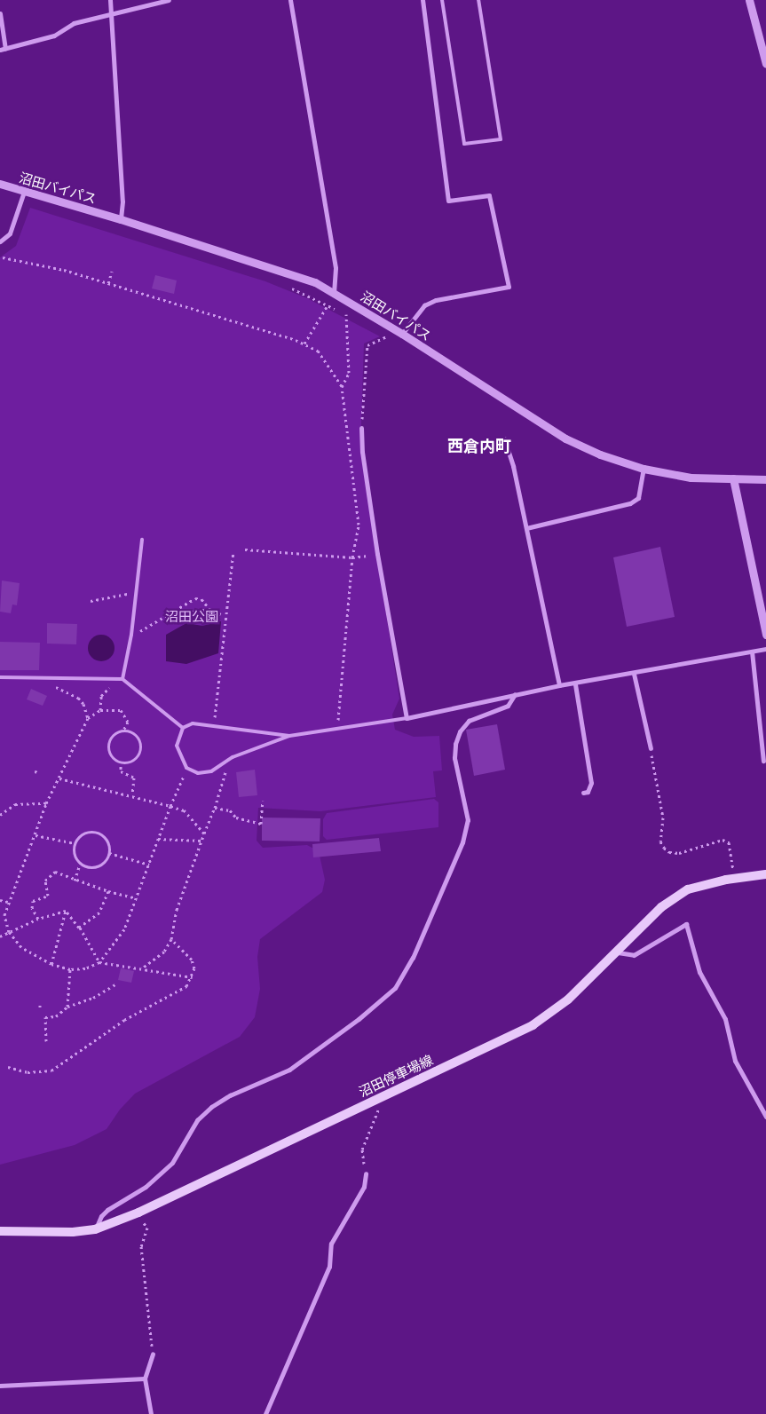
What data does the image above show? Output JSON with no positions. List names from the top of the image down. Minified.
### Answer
{"streets":{"main road":["沼田停車場線"],"street":["沼田バイパス"]},"districts":["西倉内町"],"parks":["沼田公園"]}
